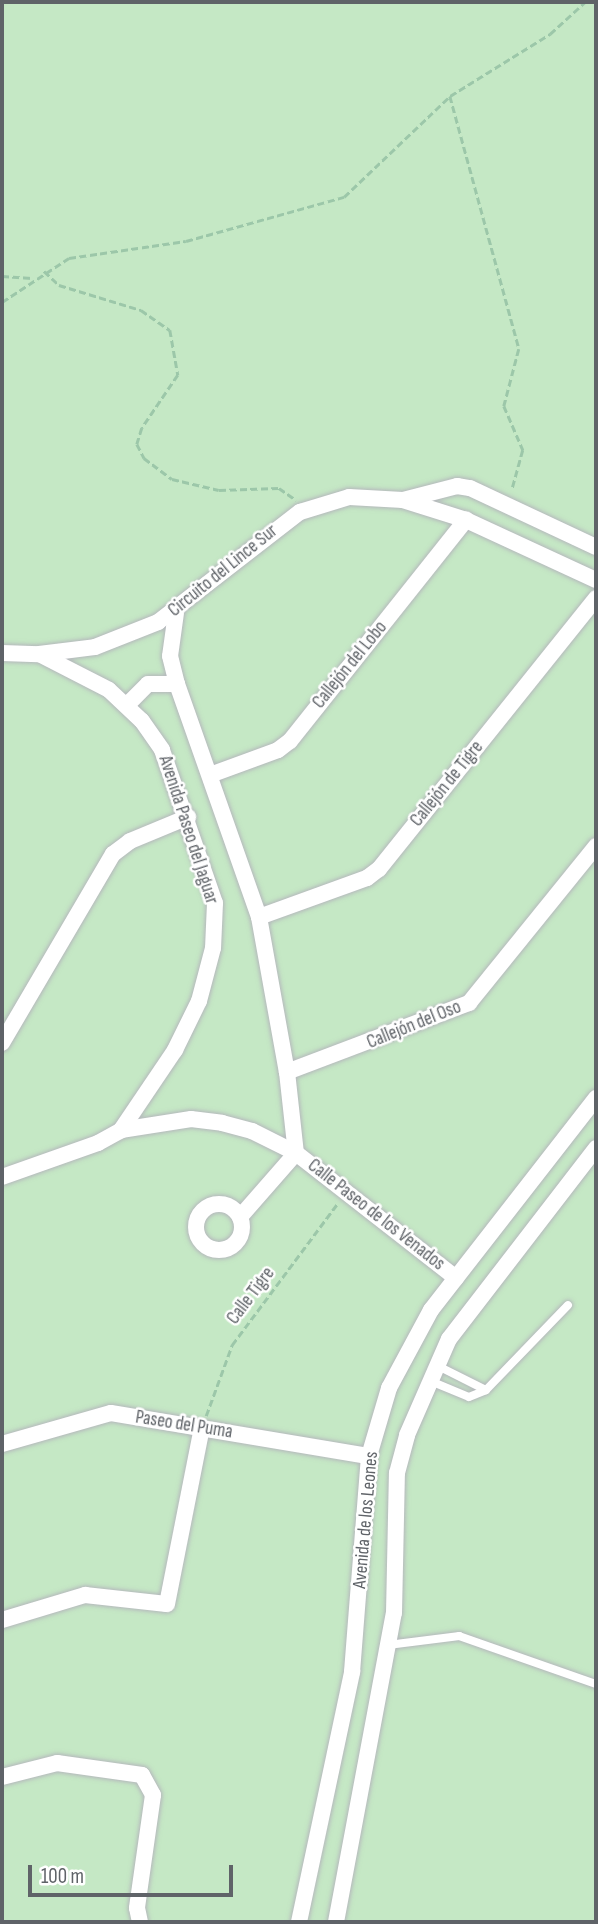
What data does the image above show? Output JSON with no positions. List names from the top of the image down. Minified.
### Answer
{"streets":{"street":["Circuito del Lince Sur","Callejón del Lobo","Callejón de Tigre","Avenida Paseo del Jaguar","Callejón del Oso","Calle Paseo de los Venados","Paseo del Puma","Avenida de los Leones"],"path":["Calle Tigre"]},"crossings":[["Circuito del Lince Sur","Avenida Paseo del Jaguar"],["Callejón del Lobo","Avenida Paseo del Jaguar"],["Callejón de Tigre","Avenida Paseo del Jaguar"],["Avenida Paseo del Jaguar","Callejón del Oso"],["Avenida Paseo del Jaguar","Calle Paseo de los Venados"],["Calle Paseo de los Venados","Calle Tigre"],["Calle Paseo de los Venados","Avenida de los Leones"],["Calle Tigre","Paseo del Puma"],["Paseo del Puma","Avenida de los Leones"]],"scale_bar":"100 m"}
